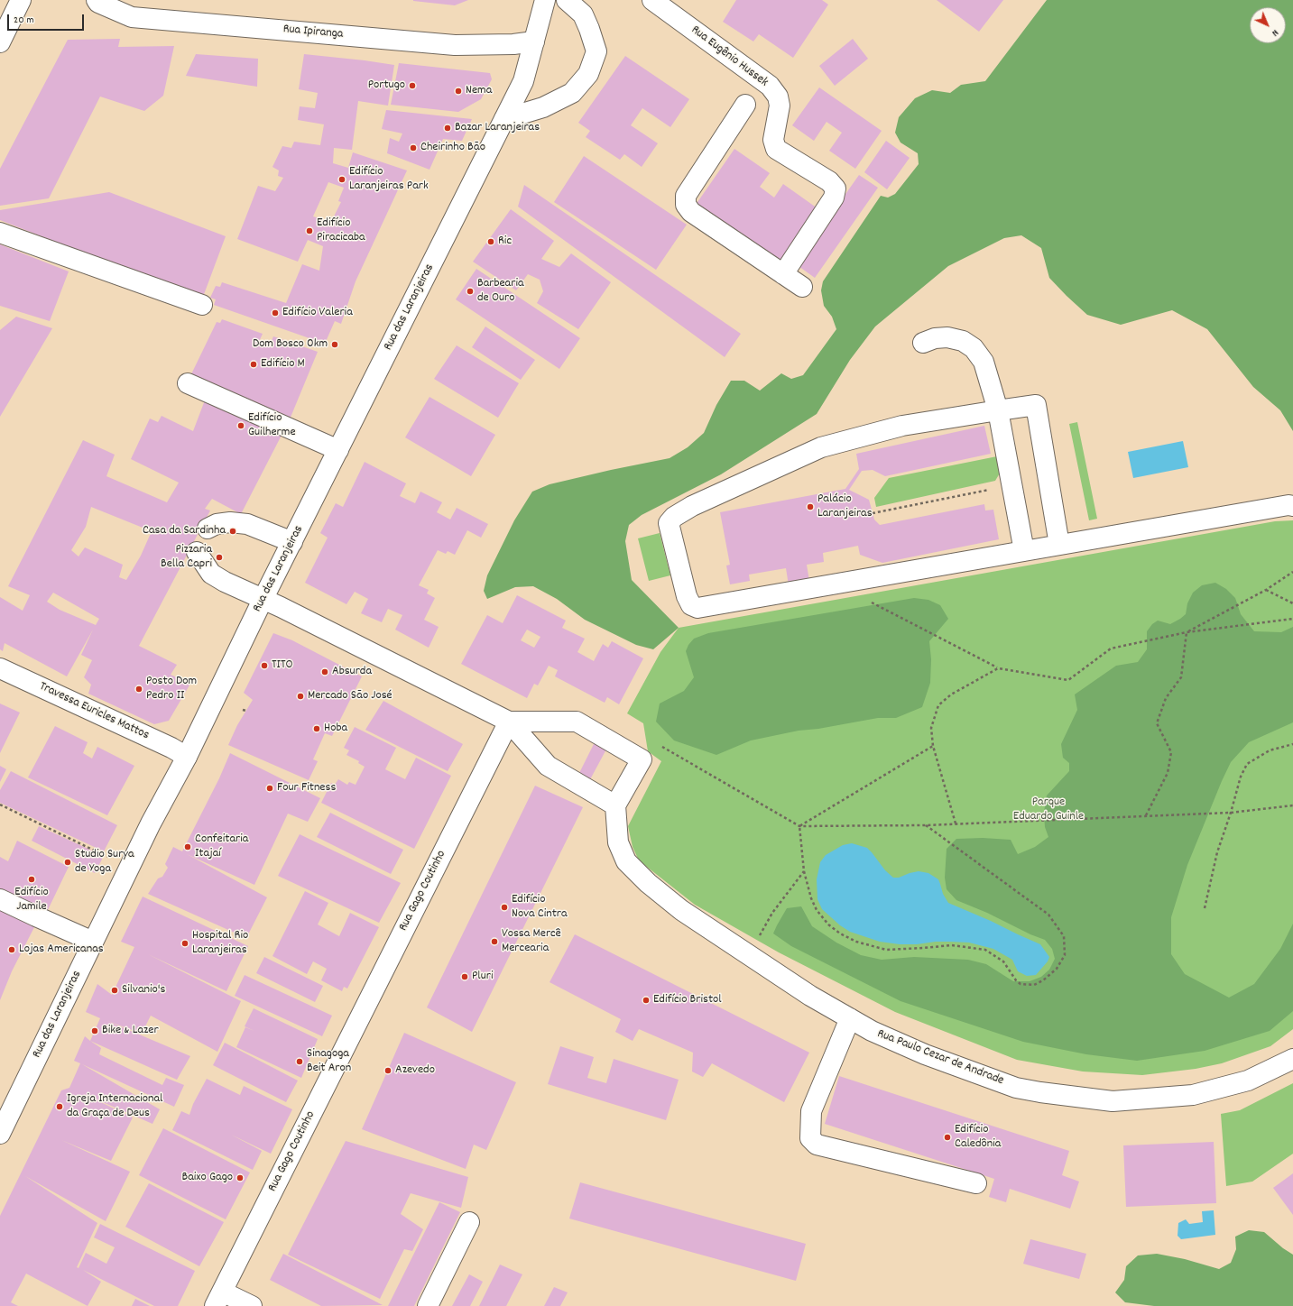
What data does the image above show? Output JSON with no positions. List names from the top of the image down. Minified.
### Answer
{"streets":{"street":["Rua Ipiranga","Rua Eugênio Hussek","Rua das Laranjeiras","Travessa Euricles Mattos","Rua Gago Coutinho","Rua Paulo Cezar de Andrade"]},"crossings":[["Rua Ipiranga","Rua das Laranjeiras"],["Rua das Laranjeiras","Travessa Euricles Mattos"]],"parks":["Parque Eduardo Guinle"],"places":["Portugo","Nema","Bazar Laranjeiras","Cheirinho Bão","Edifício Laranjeiras Park","Edifício Piracicaba","Ric","Barbearia de Ouro","Edifício Valeria","Dom Bosco 0km","Edifício M","Edifício Guilherme","Palácio Laranjeiras","Casa da Sardinha","Pizzaria Bella Capri","TITO","Absurda","Posto Dom Pedro II","Mercado São José","Hoba","Four Fitness","Confeitaria Itajaí","Studio Surya de Yoga","Edifício Jamile","Edifício Nova Cintra","Vossa Mercê Mercearia","Hospital Rio Laranjeiras","Lojas Americanas","Pluri","Silvanio's","Edifício Bristol","Bike & Lazer","Sinagoga Beit Aron","Azevedo","Igreja Internacional da Graça de Deus","Edifício Caledônia","Baixo Gago"],"scale_bar":"20 m","north":"bottom right"}
